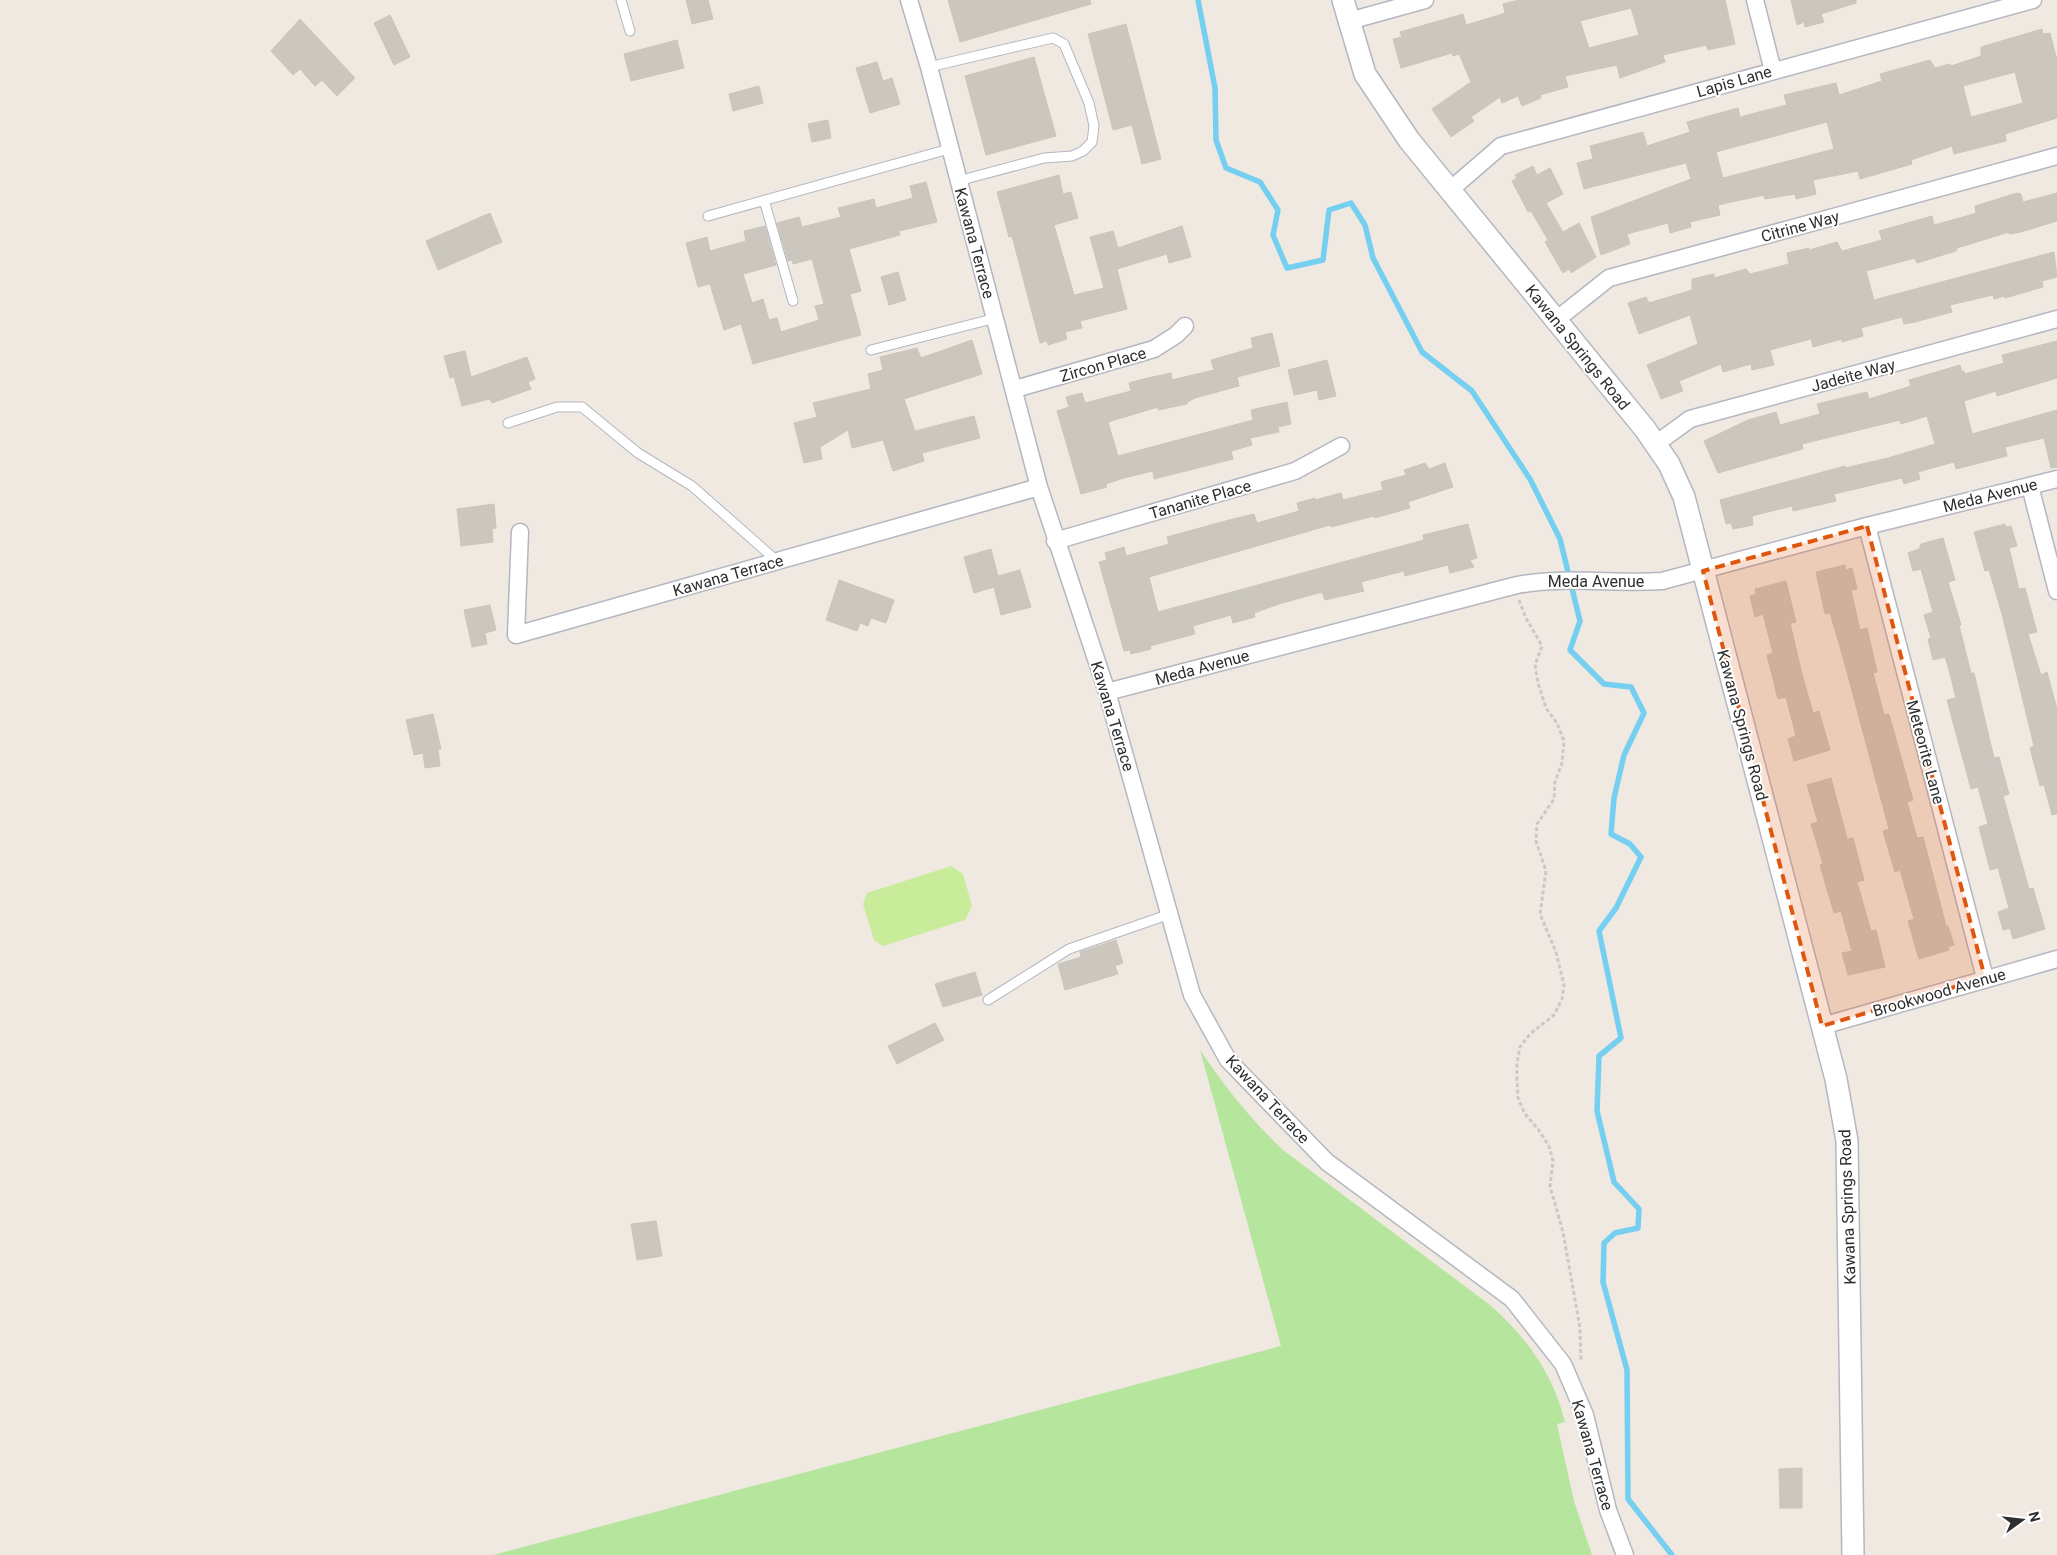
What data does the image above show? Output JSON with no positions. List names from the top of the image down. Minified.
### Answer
{"streets":{"street":["Lapis Lane","Citrine Way","Kawana Terrace","Kawana Springs Road","Zircon Place","Jadeite Way","Meda Avenue","Tananite Place","Meteorite Lane","Brookwood Avenue"]},"crossings":[["Lapis Lane","Kawana Springs Road"],["Citrine Way","Kawana Springs Road"],["Kawana Terrace","Zircon Place"],["Kawana Terrace","Meda Avenue"],["Kawana Terrace","Tananite Place"],["Kawana Springs Road","Jadeite Way"],["Kawana Springs Road","Meda Avenue"],["Kawana Springs Road","Brookwood Avenue"],["Meda Avenue","Meteorite Lane"],["Meteorite Lane","Brookwood Avenue"]],"north":"right"}
